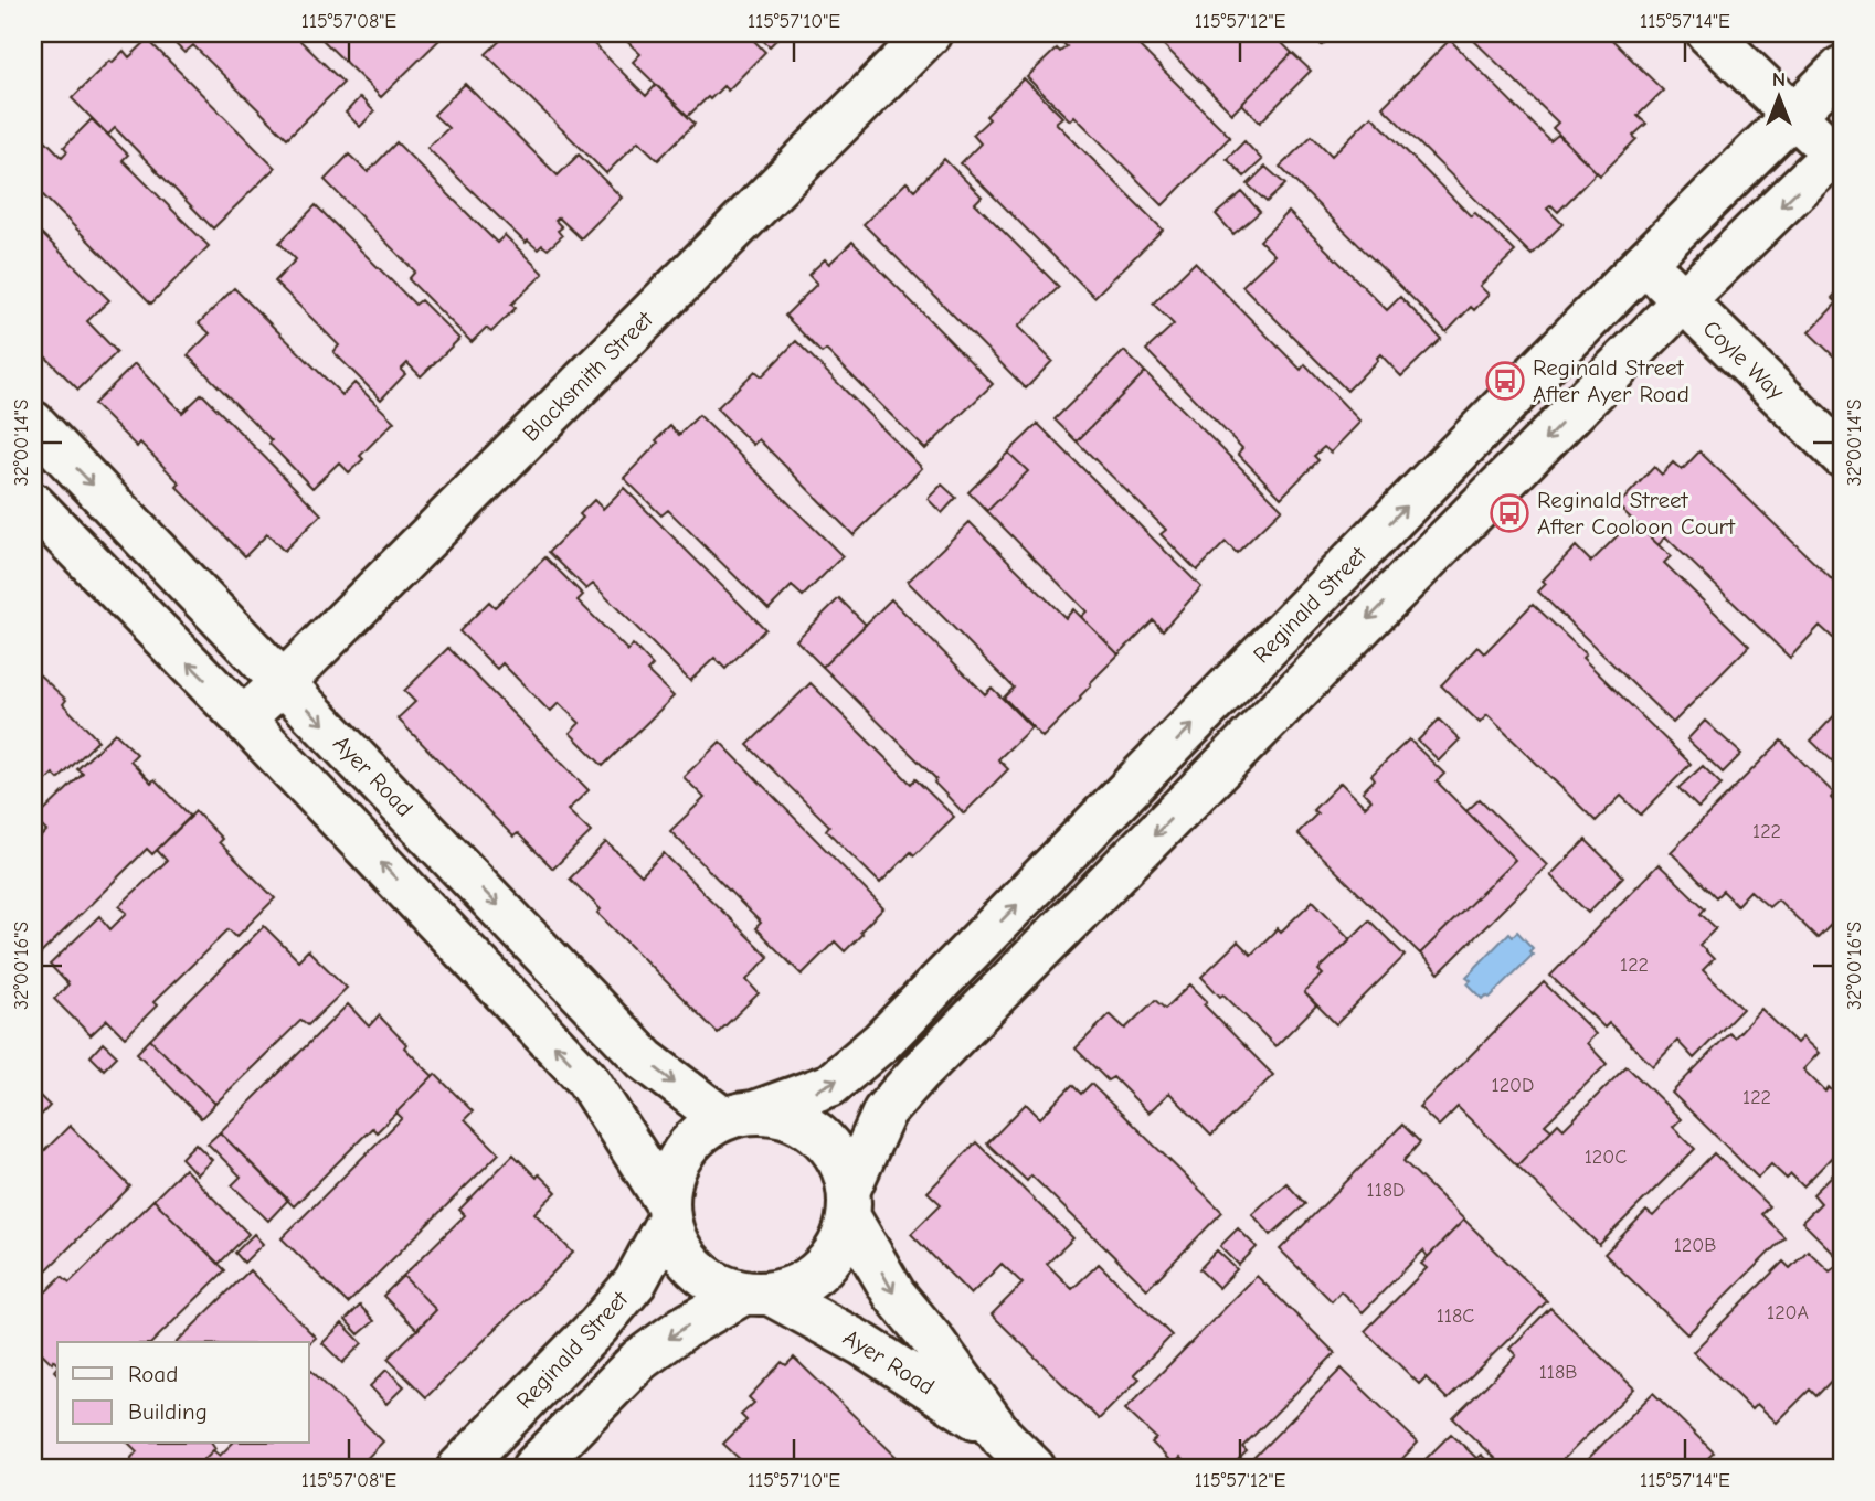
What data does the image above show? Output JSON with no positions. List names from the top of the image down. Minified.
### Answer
{"streets":{"street":["Coyle Way","Blacksmith Street","Reginald Street","Ayer Road"]},"crossings":[["Coyle Way","Reginald Street"],["Blacksmith Street","Ayer Road"],["Reginald Street","Ayer Road"]],"places":{"bus stop":["Reginald Street After Ayer Road","Reginald Street After Cooloon Court"]},"house_numbers":["122","122","120D","122","120C","118D","120B","120A","118C","118B"],"legend":["Road","Building"],"north":"top","coordinates":["115°57'08\"E","115°57'10\"E","115°57'12\"E","115°57'14\"E","32°00'14\"S","32°00'16\"S"]}
